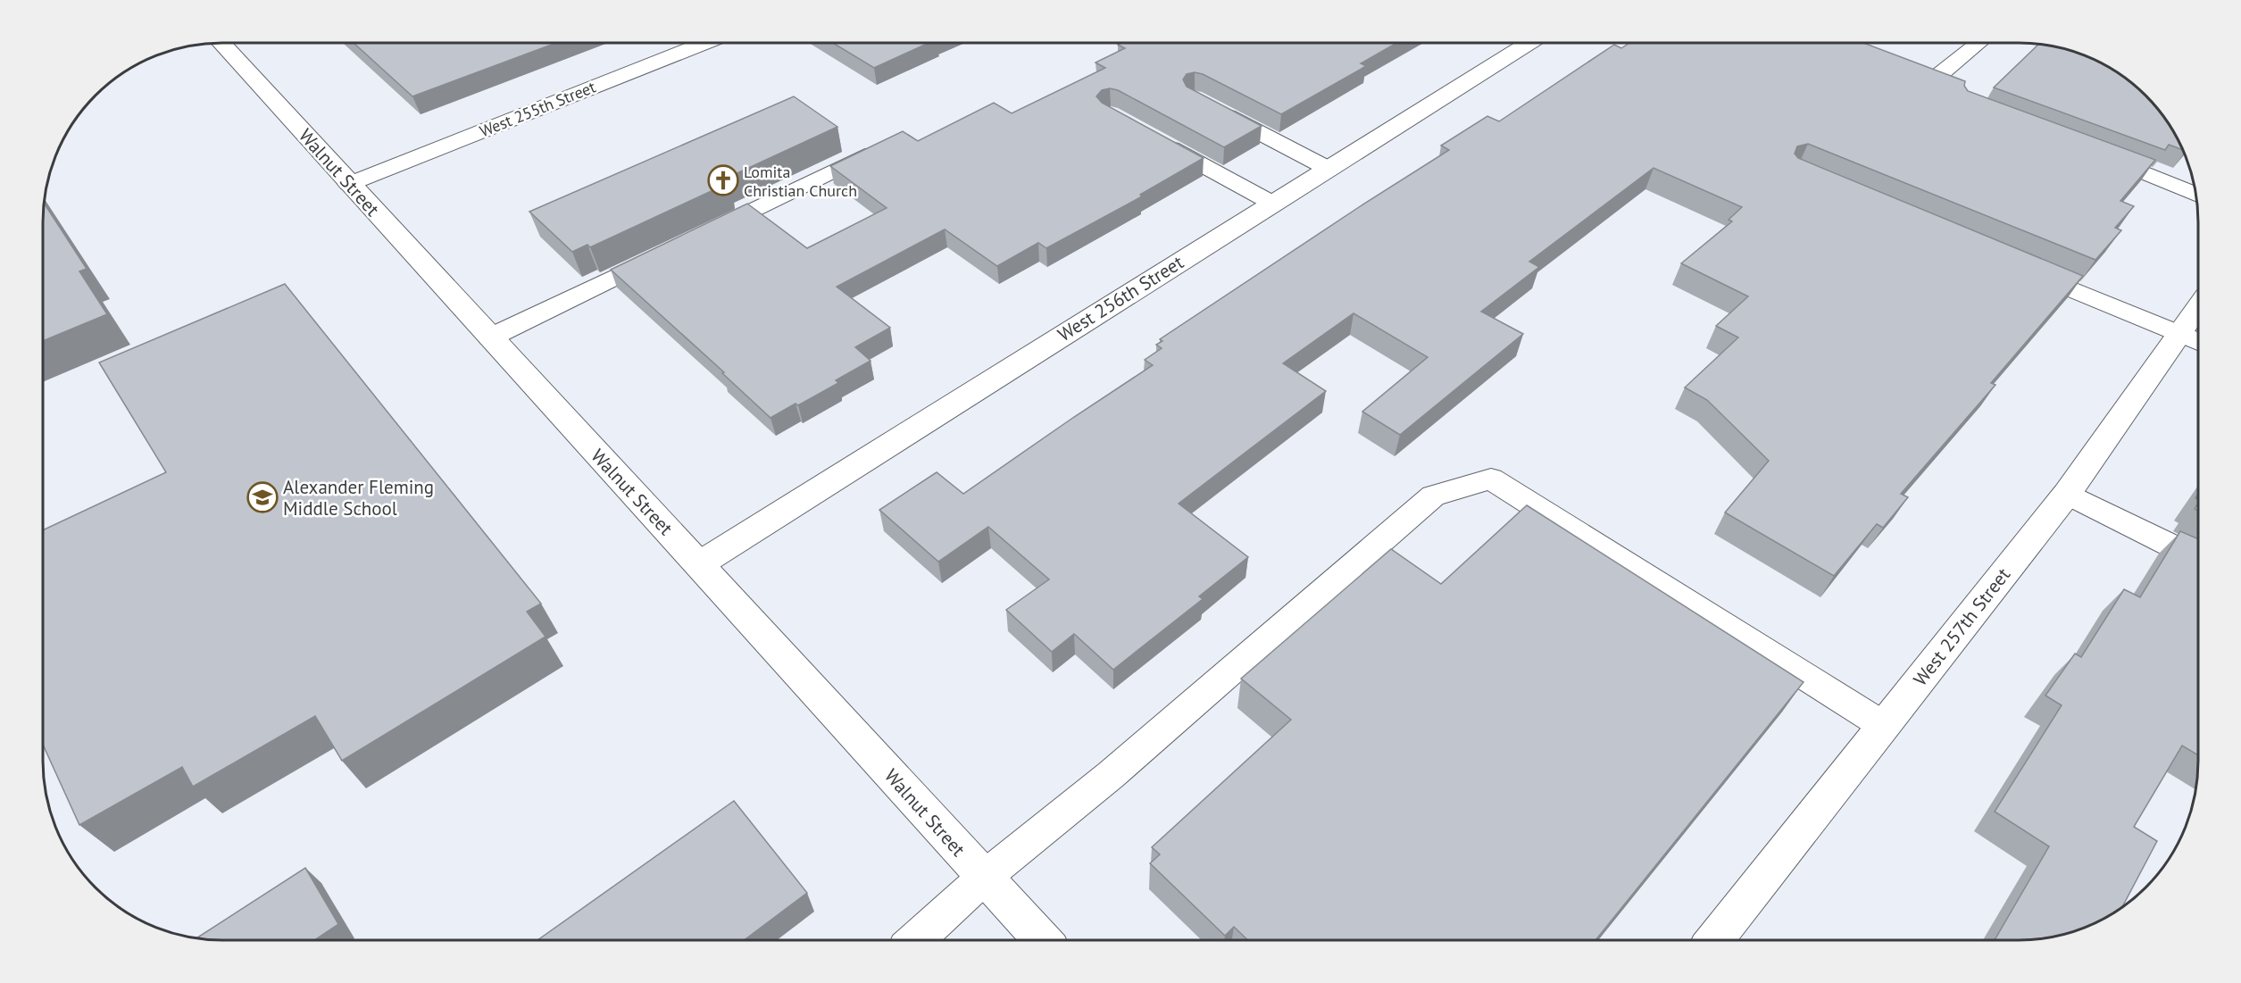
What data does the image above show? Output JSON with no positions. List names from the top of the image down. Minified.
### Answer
{"streets":{"street":["West 255th Street","Walnut Street","West 256th Street","West 257th Street"]},"crossings":[["West 255th Street","Walnut Street"],["Walnut Street","West 256th Street"]],"places":{"church":["Lomita Christian Church"],"school or university":["Alexander Fleming Middle School"]}}
